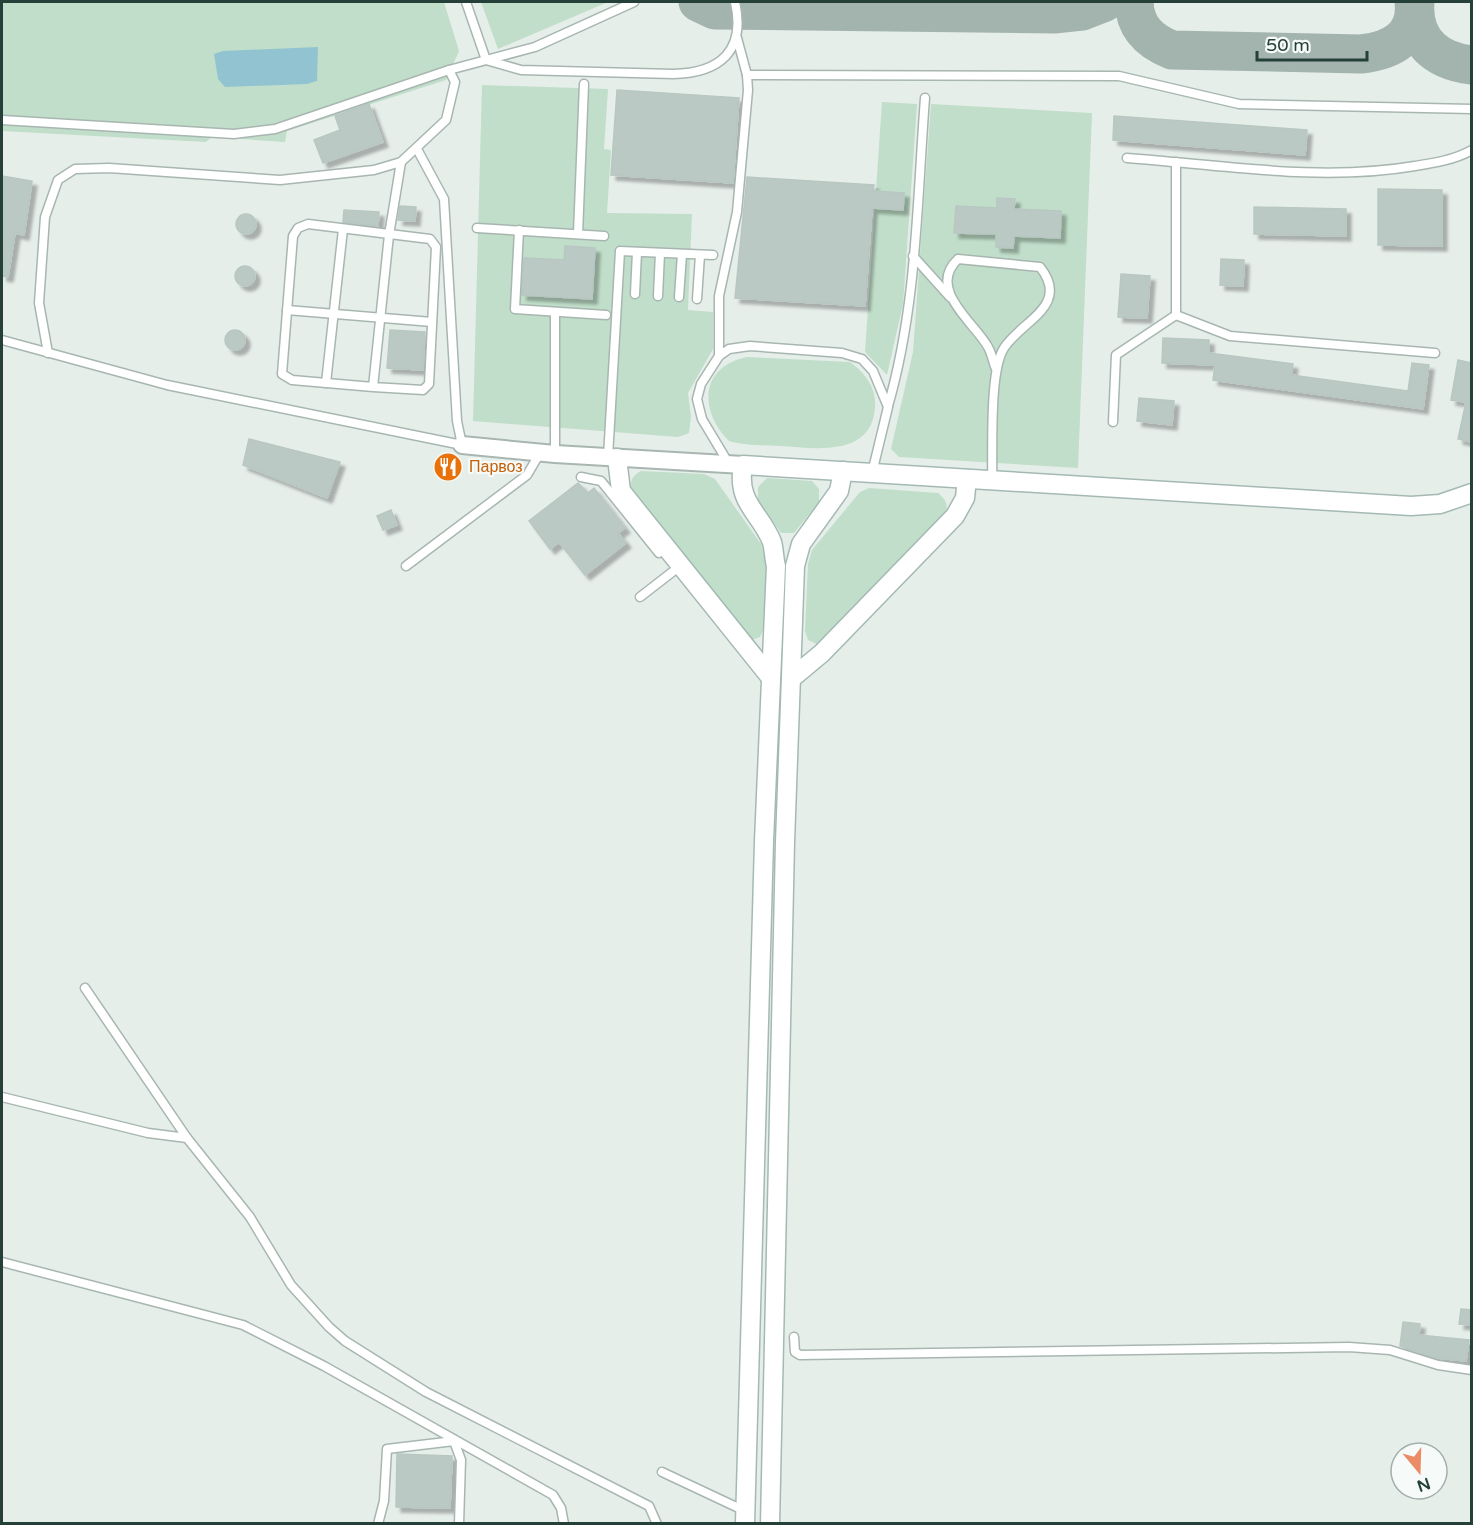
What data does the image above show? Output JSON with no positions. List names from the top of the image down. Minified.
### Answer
{"places":{"restaurant":["Парвоз"]},"scale_bar":"50 m","north":"bottom"}
